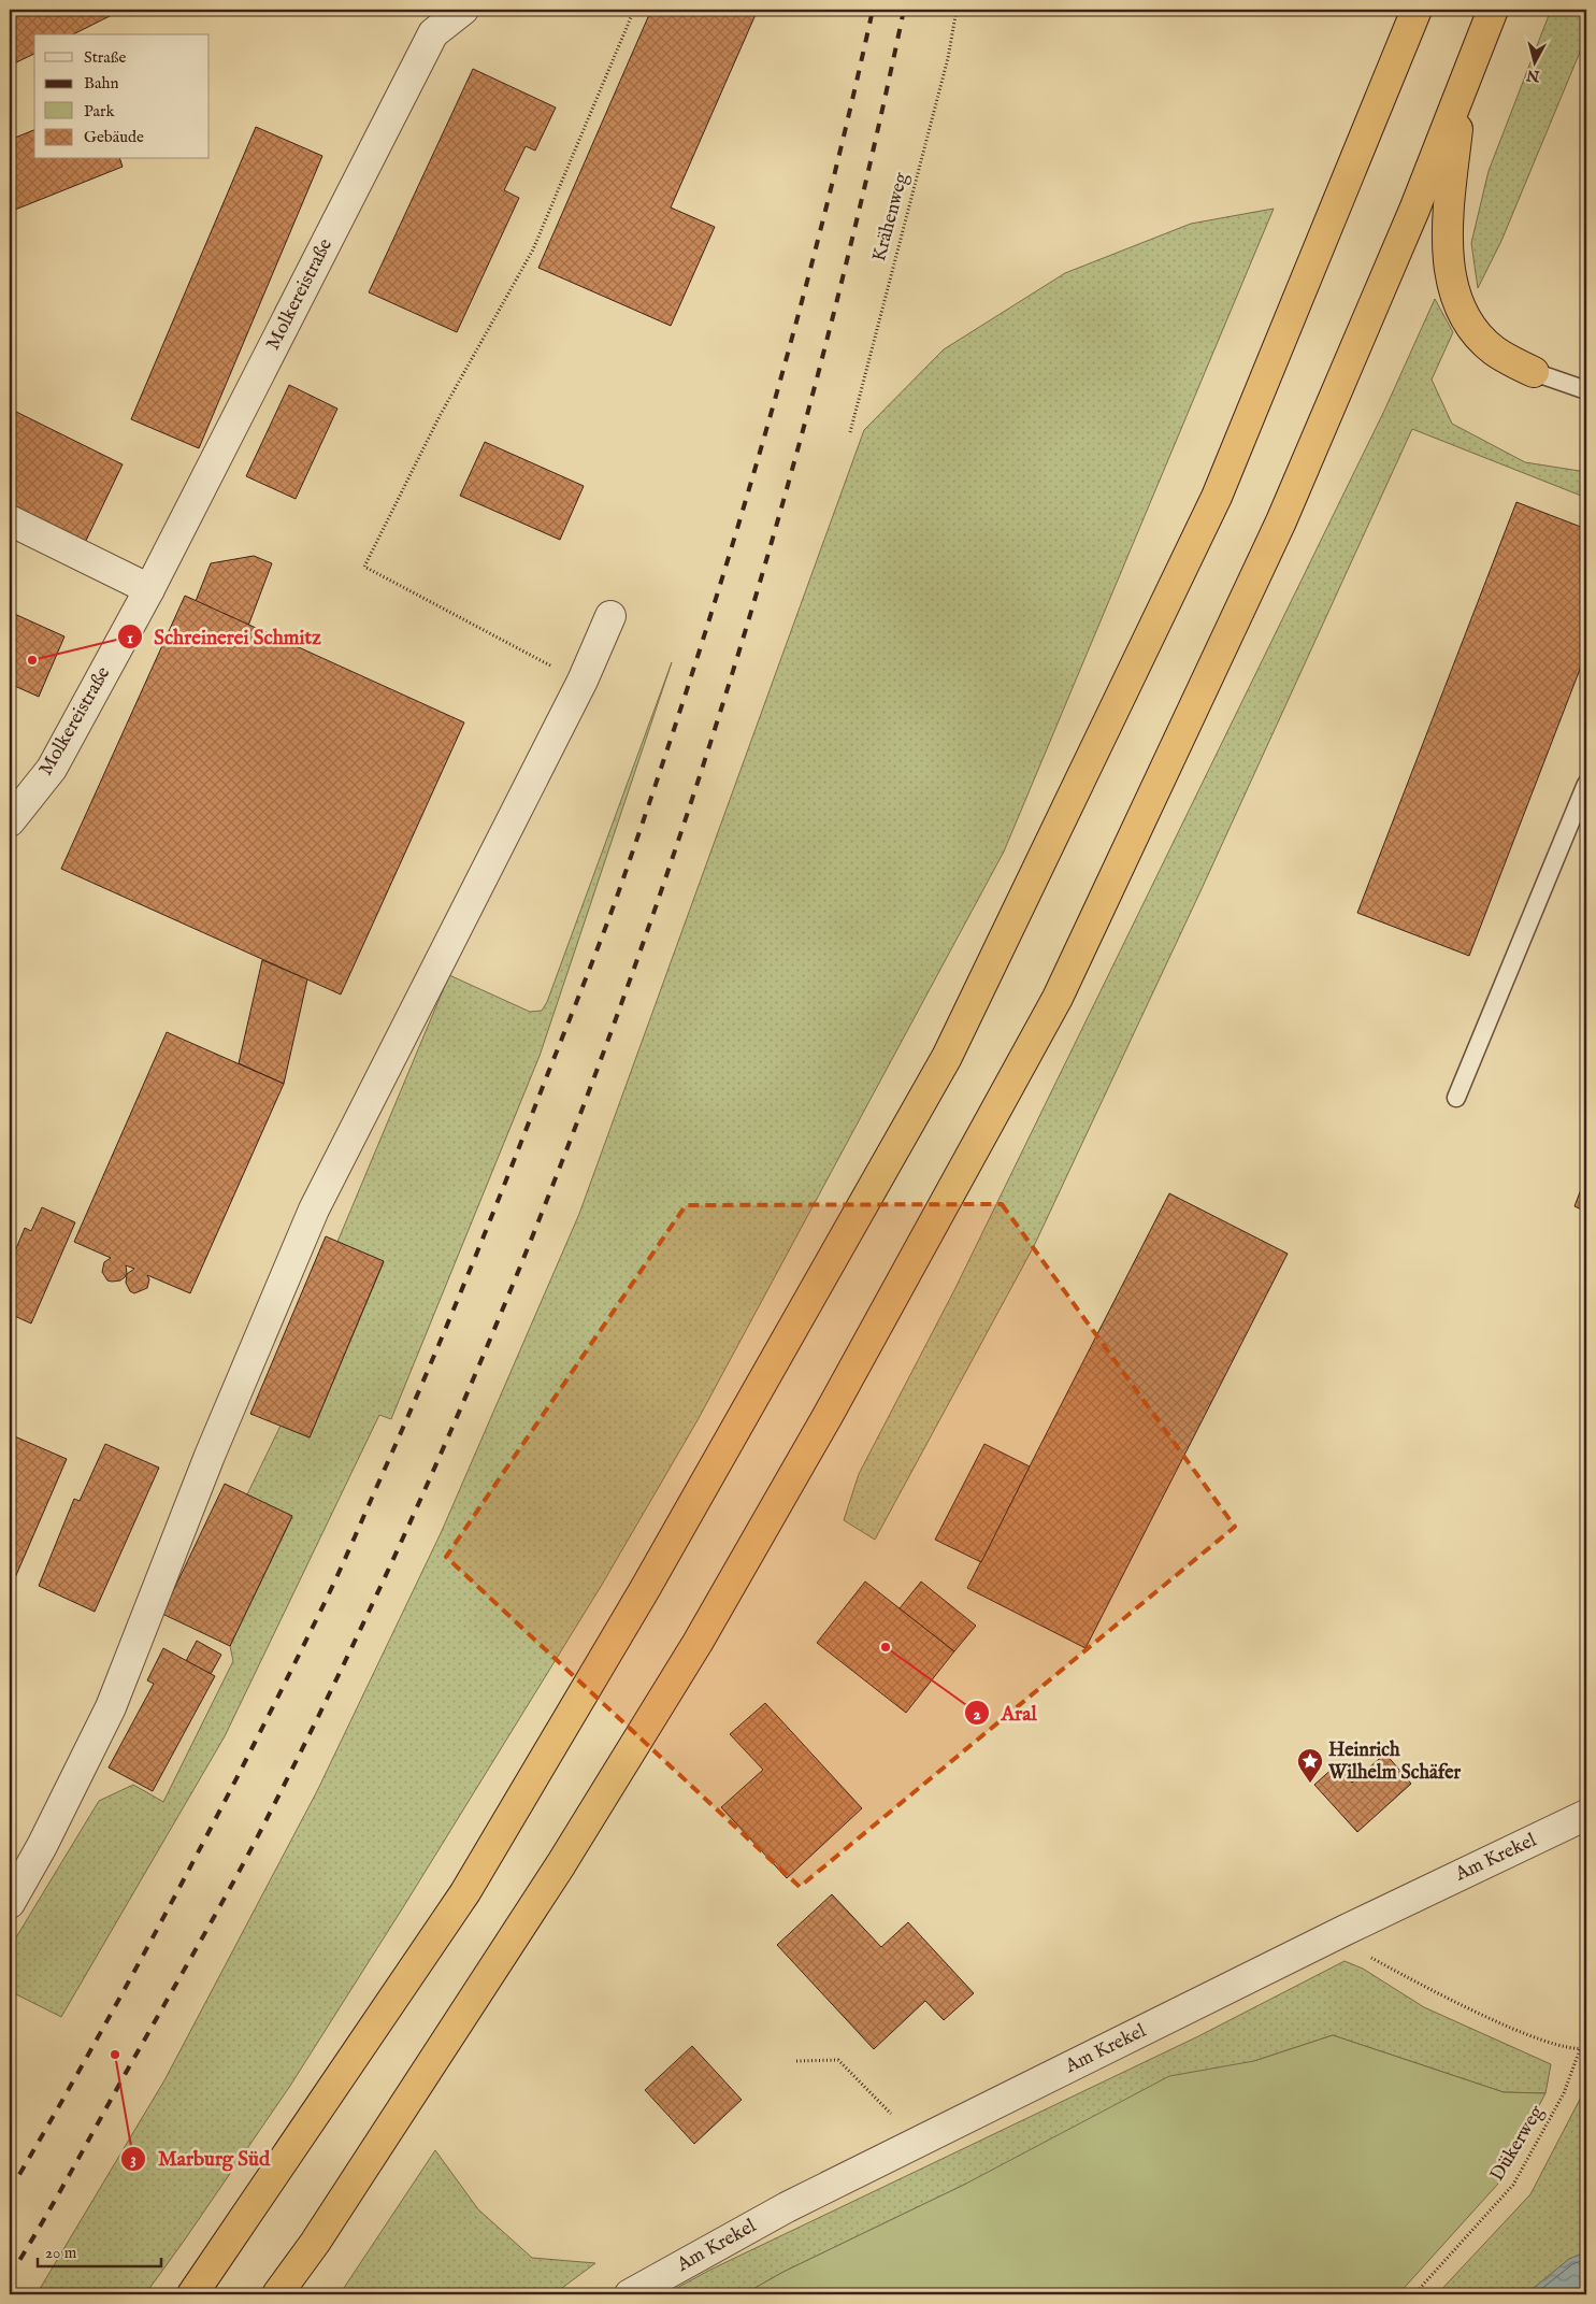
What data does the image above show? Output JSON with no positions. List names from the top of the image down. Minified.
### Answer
{"streets":{"street":["Molkereistraße","Am Krekel"],"path":["Krähenweg","Dükerweg"]},"places":{"other":["Schreinerei Schmitz","Aral","Marburg Süd"],"place":["Heinrich Wilhelm Schäfer"]},"legend":["Straße","Bahn","Park","Gebäude"],"scale_bar":"20 m","north":"bottom"}
